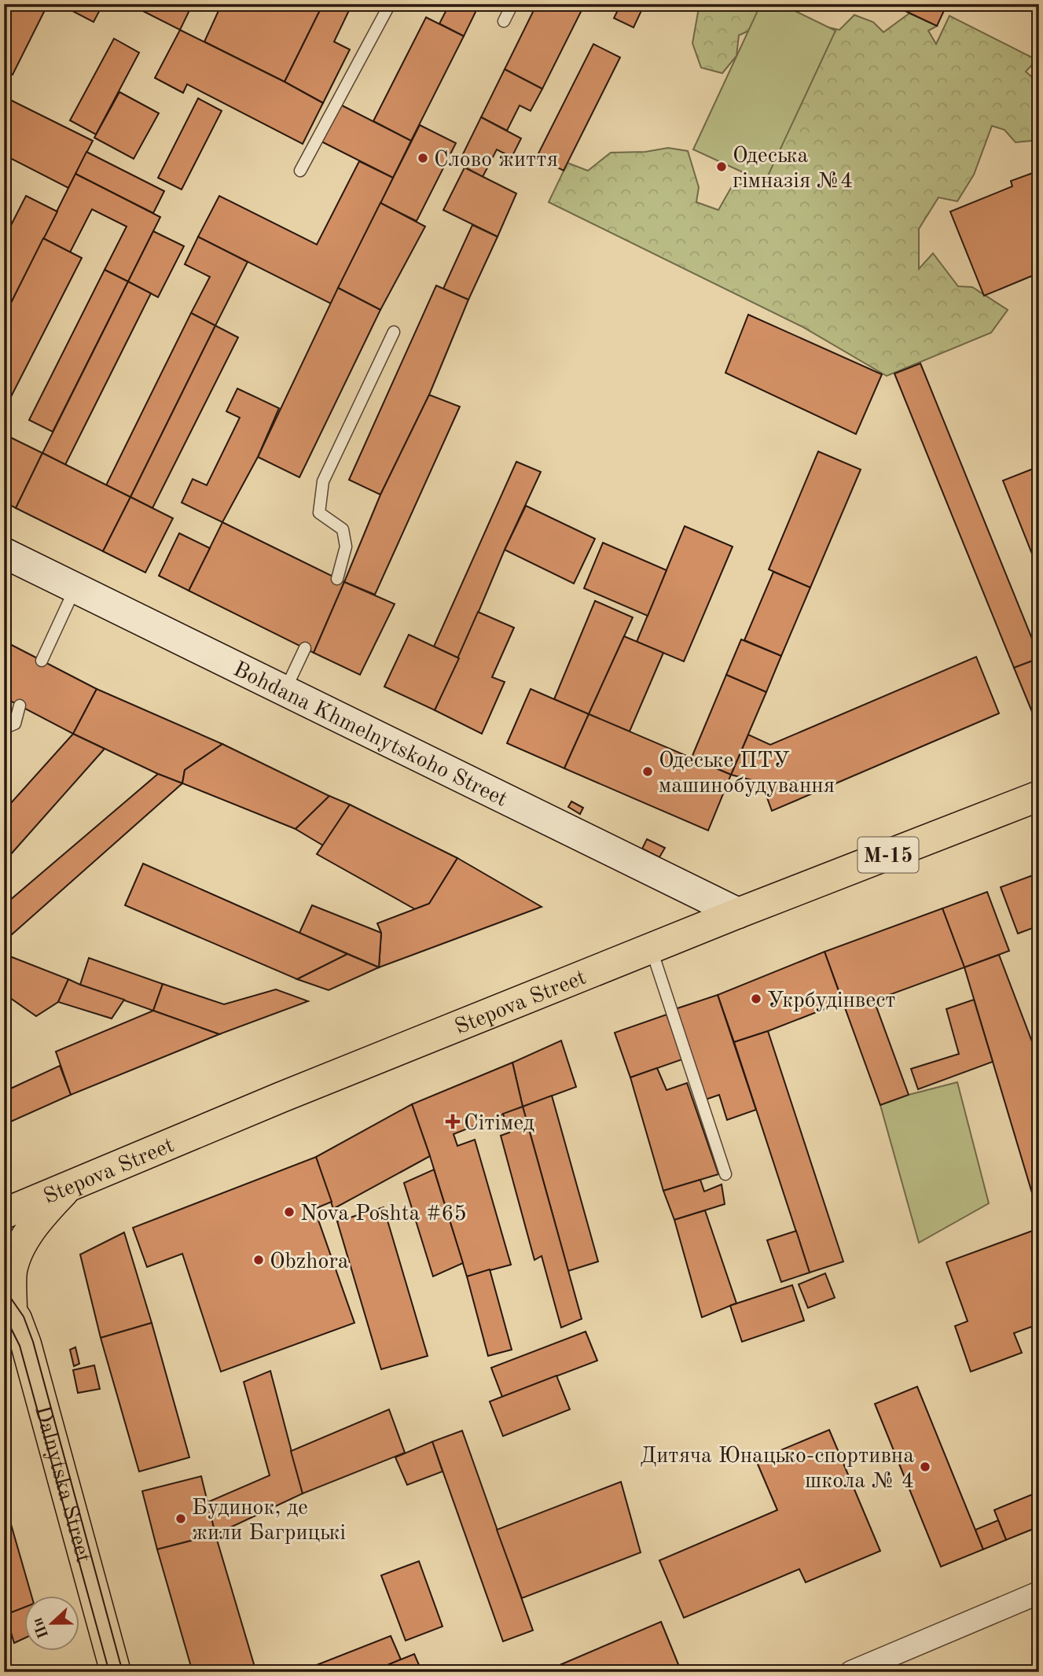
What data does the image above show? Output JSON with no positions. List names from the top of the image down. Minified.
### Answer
{"streets":{"main road":["Bohdana Khmelnytskoho Street","М-15","Stepova Street","Dalnytska Street"]},"crossings":[["Bohdana Khmelnytskoho Street","Stepova Street"]],"places":{"other":["Слово життя","Одеська гімназія №4","Одеське ПТУ машинобудування","Укрбудінвест","Nova Poshta #65","Obzhora","Дитяча Юнацько-спортивна школа № 4","Будинок, де жили Багрицькі"],"health":["Сітімед"]},"north":"left"}
